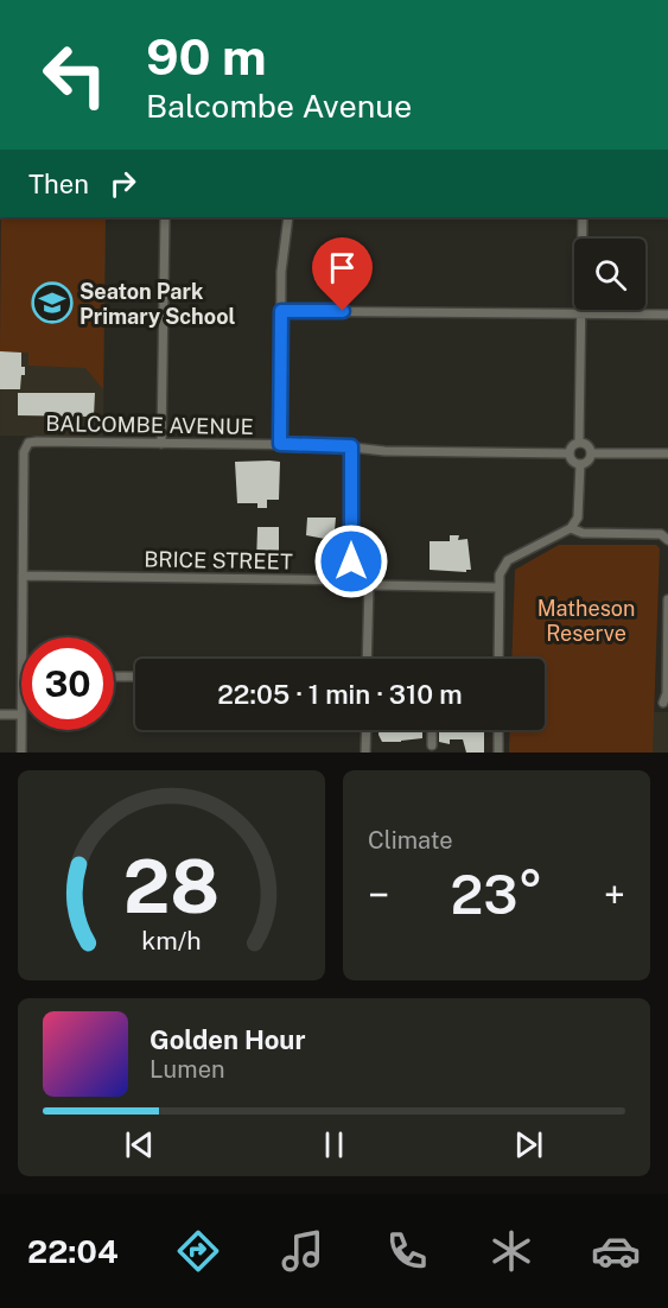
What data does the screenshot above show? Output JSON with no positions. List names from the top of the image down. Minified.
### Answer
{"streets":{"street":["BALCOMBE AVENUE","BRICE STREET"]},"crossings":[["BALCOMBE AVENUE","BRICE STREET"]],"parks":["Matheson Reserve"],"places":{"school or university":["Seaton Park Primary School"]},"page":{"turn":["90 m","Balcombe Avenue"],"then":"Then","limit":"30","trip":"22:05 · 1 min · 310 m","tile":"Climate","heat":["−","23°","+"],"song":["Golden Hour","Lumen"],"tabs":"22:04","gauge":["28","km/h"]}}
